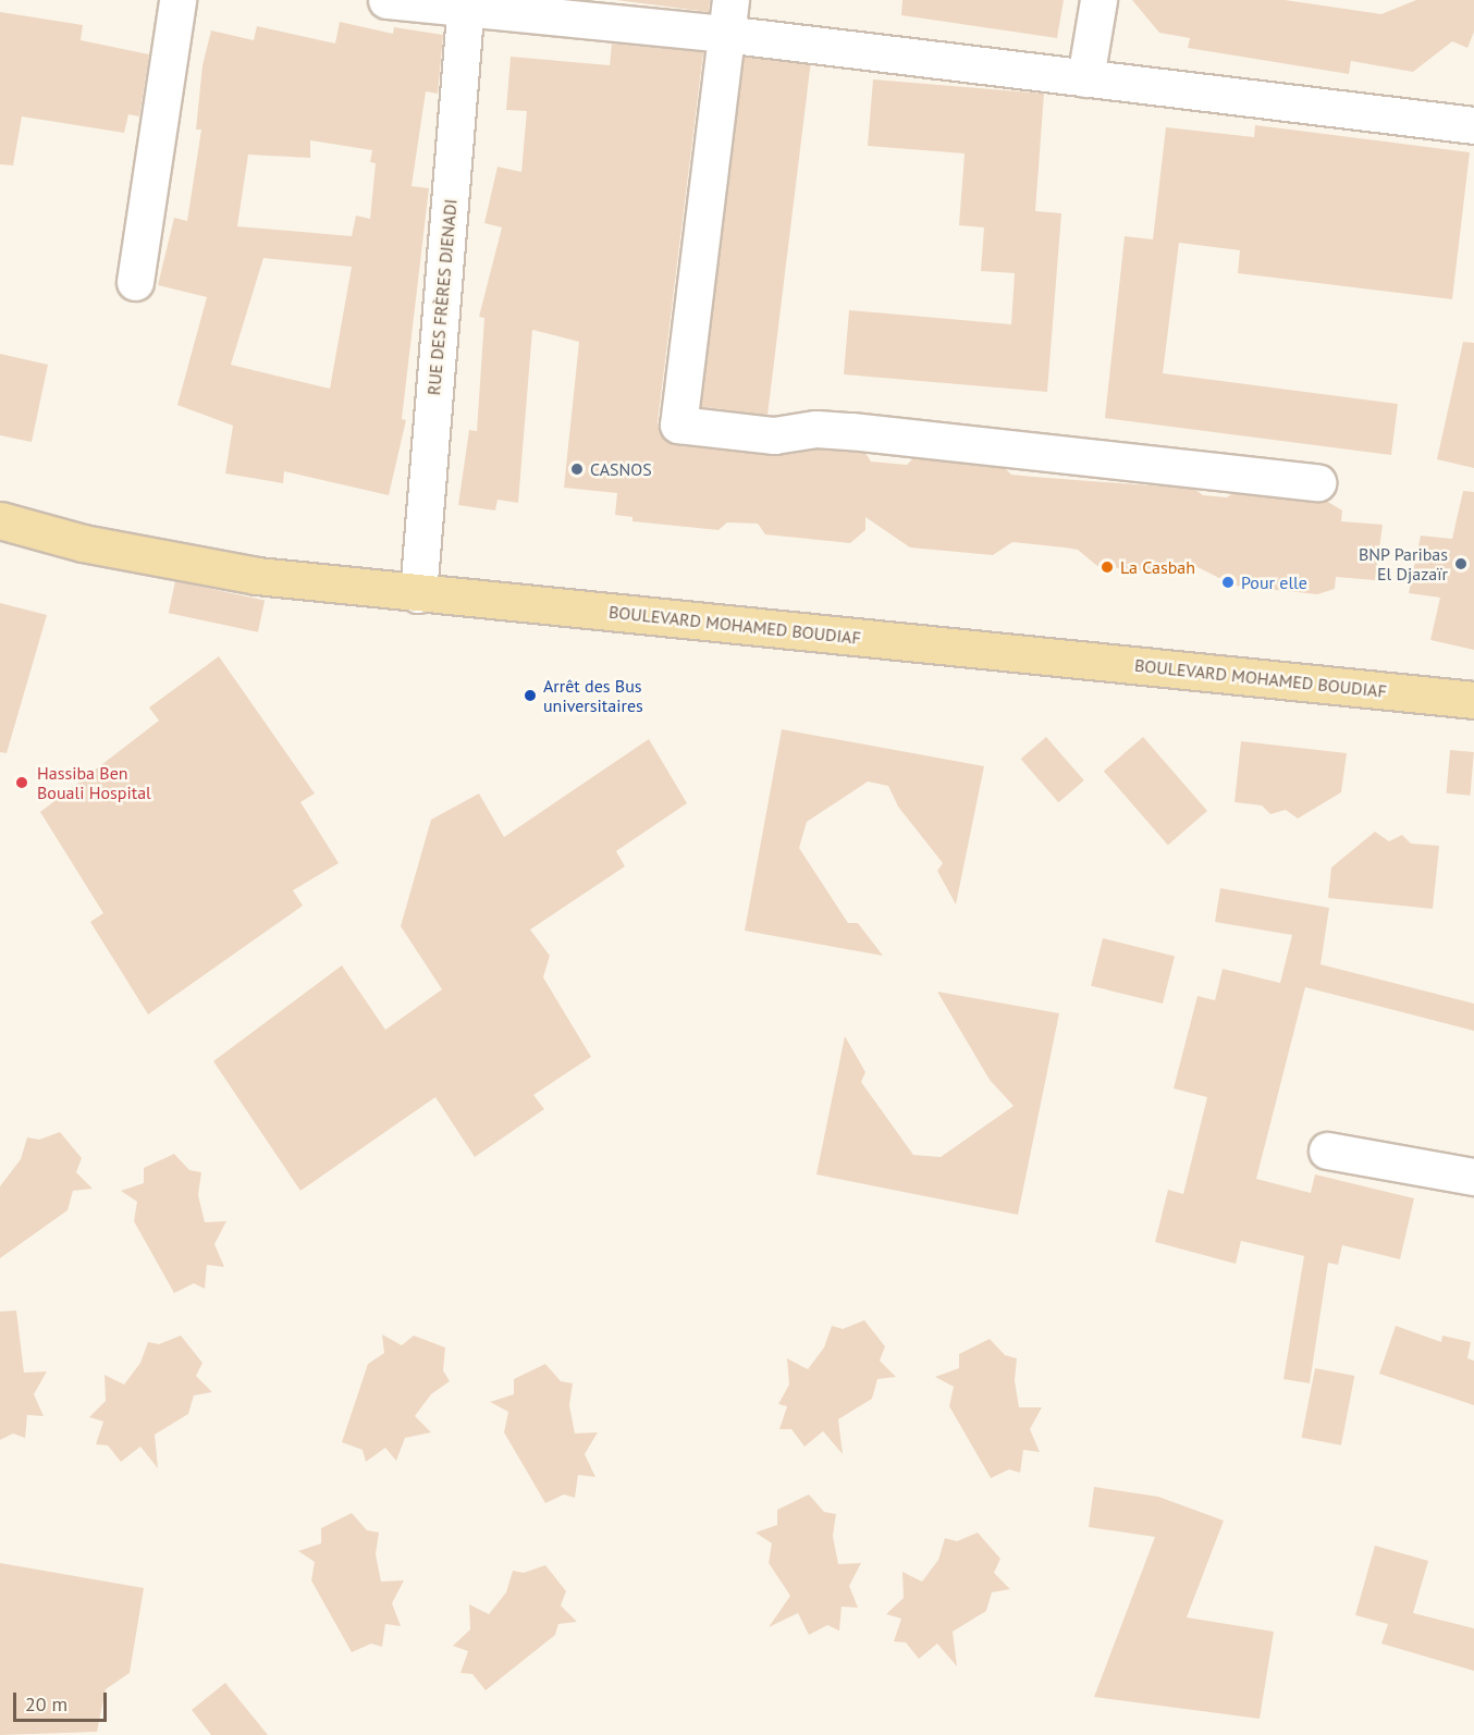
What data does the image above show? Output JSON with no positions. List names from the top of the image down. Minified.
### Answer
{"streets":{"main road":["BOULEVARD MOHAMED BOUDIAF"],"street":["RUE DES FRÈRES DJENADI"]},"crossings":[["RUE DES FRÈRES DJENADI","BOULEVARD MOHAMED BOUDIAF"]],"places":["CASNOS","BNP Paribas El Djazaïr","La Casbah","Pour elle","Arrêt des Bus universitaires","Hassiba Ben Bouali Hospital"],"scale_bar":"20 m"}
